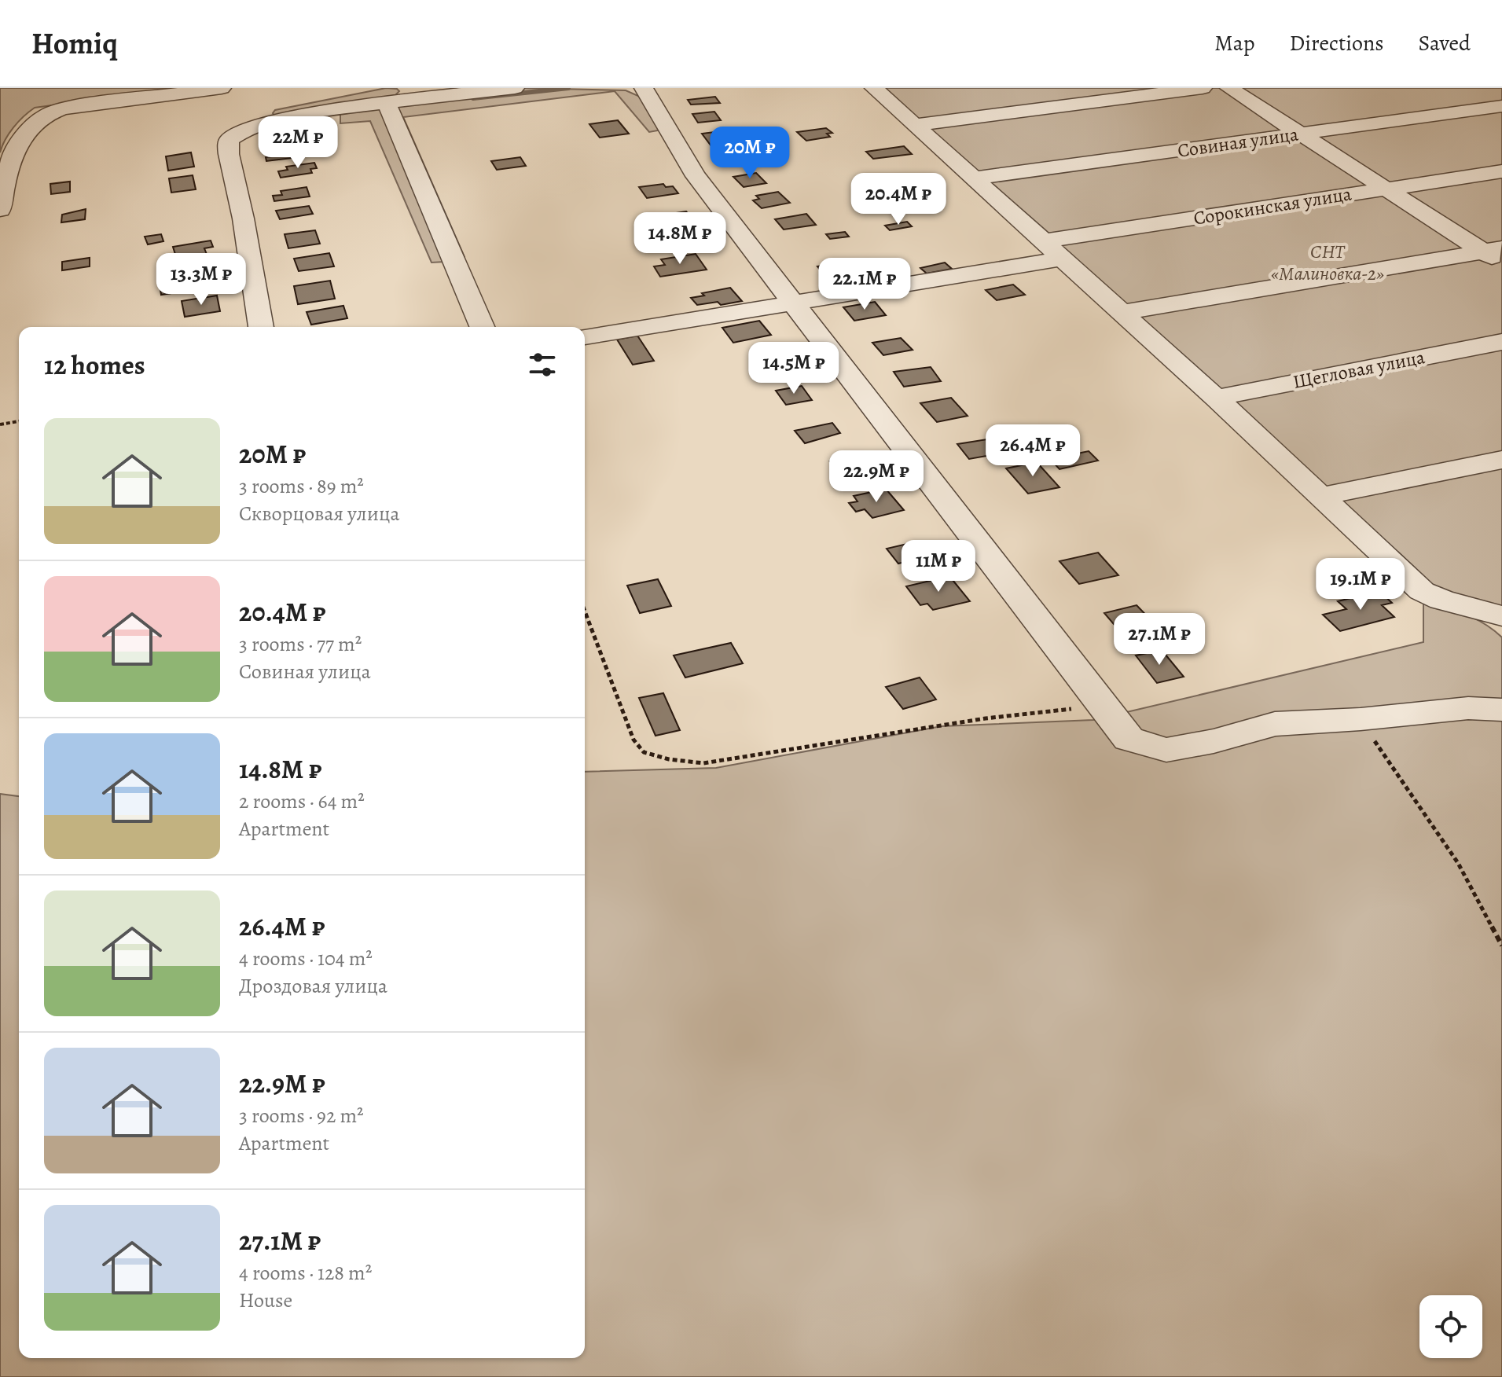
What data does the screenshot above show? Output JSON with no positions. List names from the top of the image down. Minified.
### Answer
{"streets":{"street":["Совиная улица","Сорокинская улица","Щегловая улица"]},"parks":["СНТ «Малиновка-2»"],"page":{"header":"Homiq","nav":["Map","Directions","Saved"],"price":["22M ₽","20M ₽","20.4M ₽","14.8M ₽","13.3M ₽","22.1M ₽","14.5M ₽","26.4M ₽","22.9M ₽","11M ₽","19.1M ₽","27.1M ₽"],"heading":"12 homes","list":[{"name":"20M ₽","note":"3 rooms · 89 m² · Скворцовая улица"},{"name":"20.4M ₽","note":"3 rooms · 77 m² · Совиная улица"},{"name":"14.8M ₽","note":"2 rooms · 64 m² · Apartment"},{"name":"26.4M ₽","note":"4 rooms · 104 m² · Дроздовая улица"},{"name":"22.9M ₽","note":"3 rooms · 92 m² · Apartment"},{"name":"27.1M ₽","note":"4 rooms · 128 m² · House"}]}}
